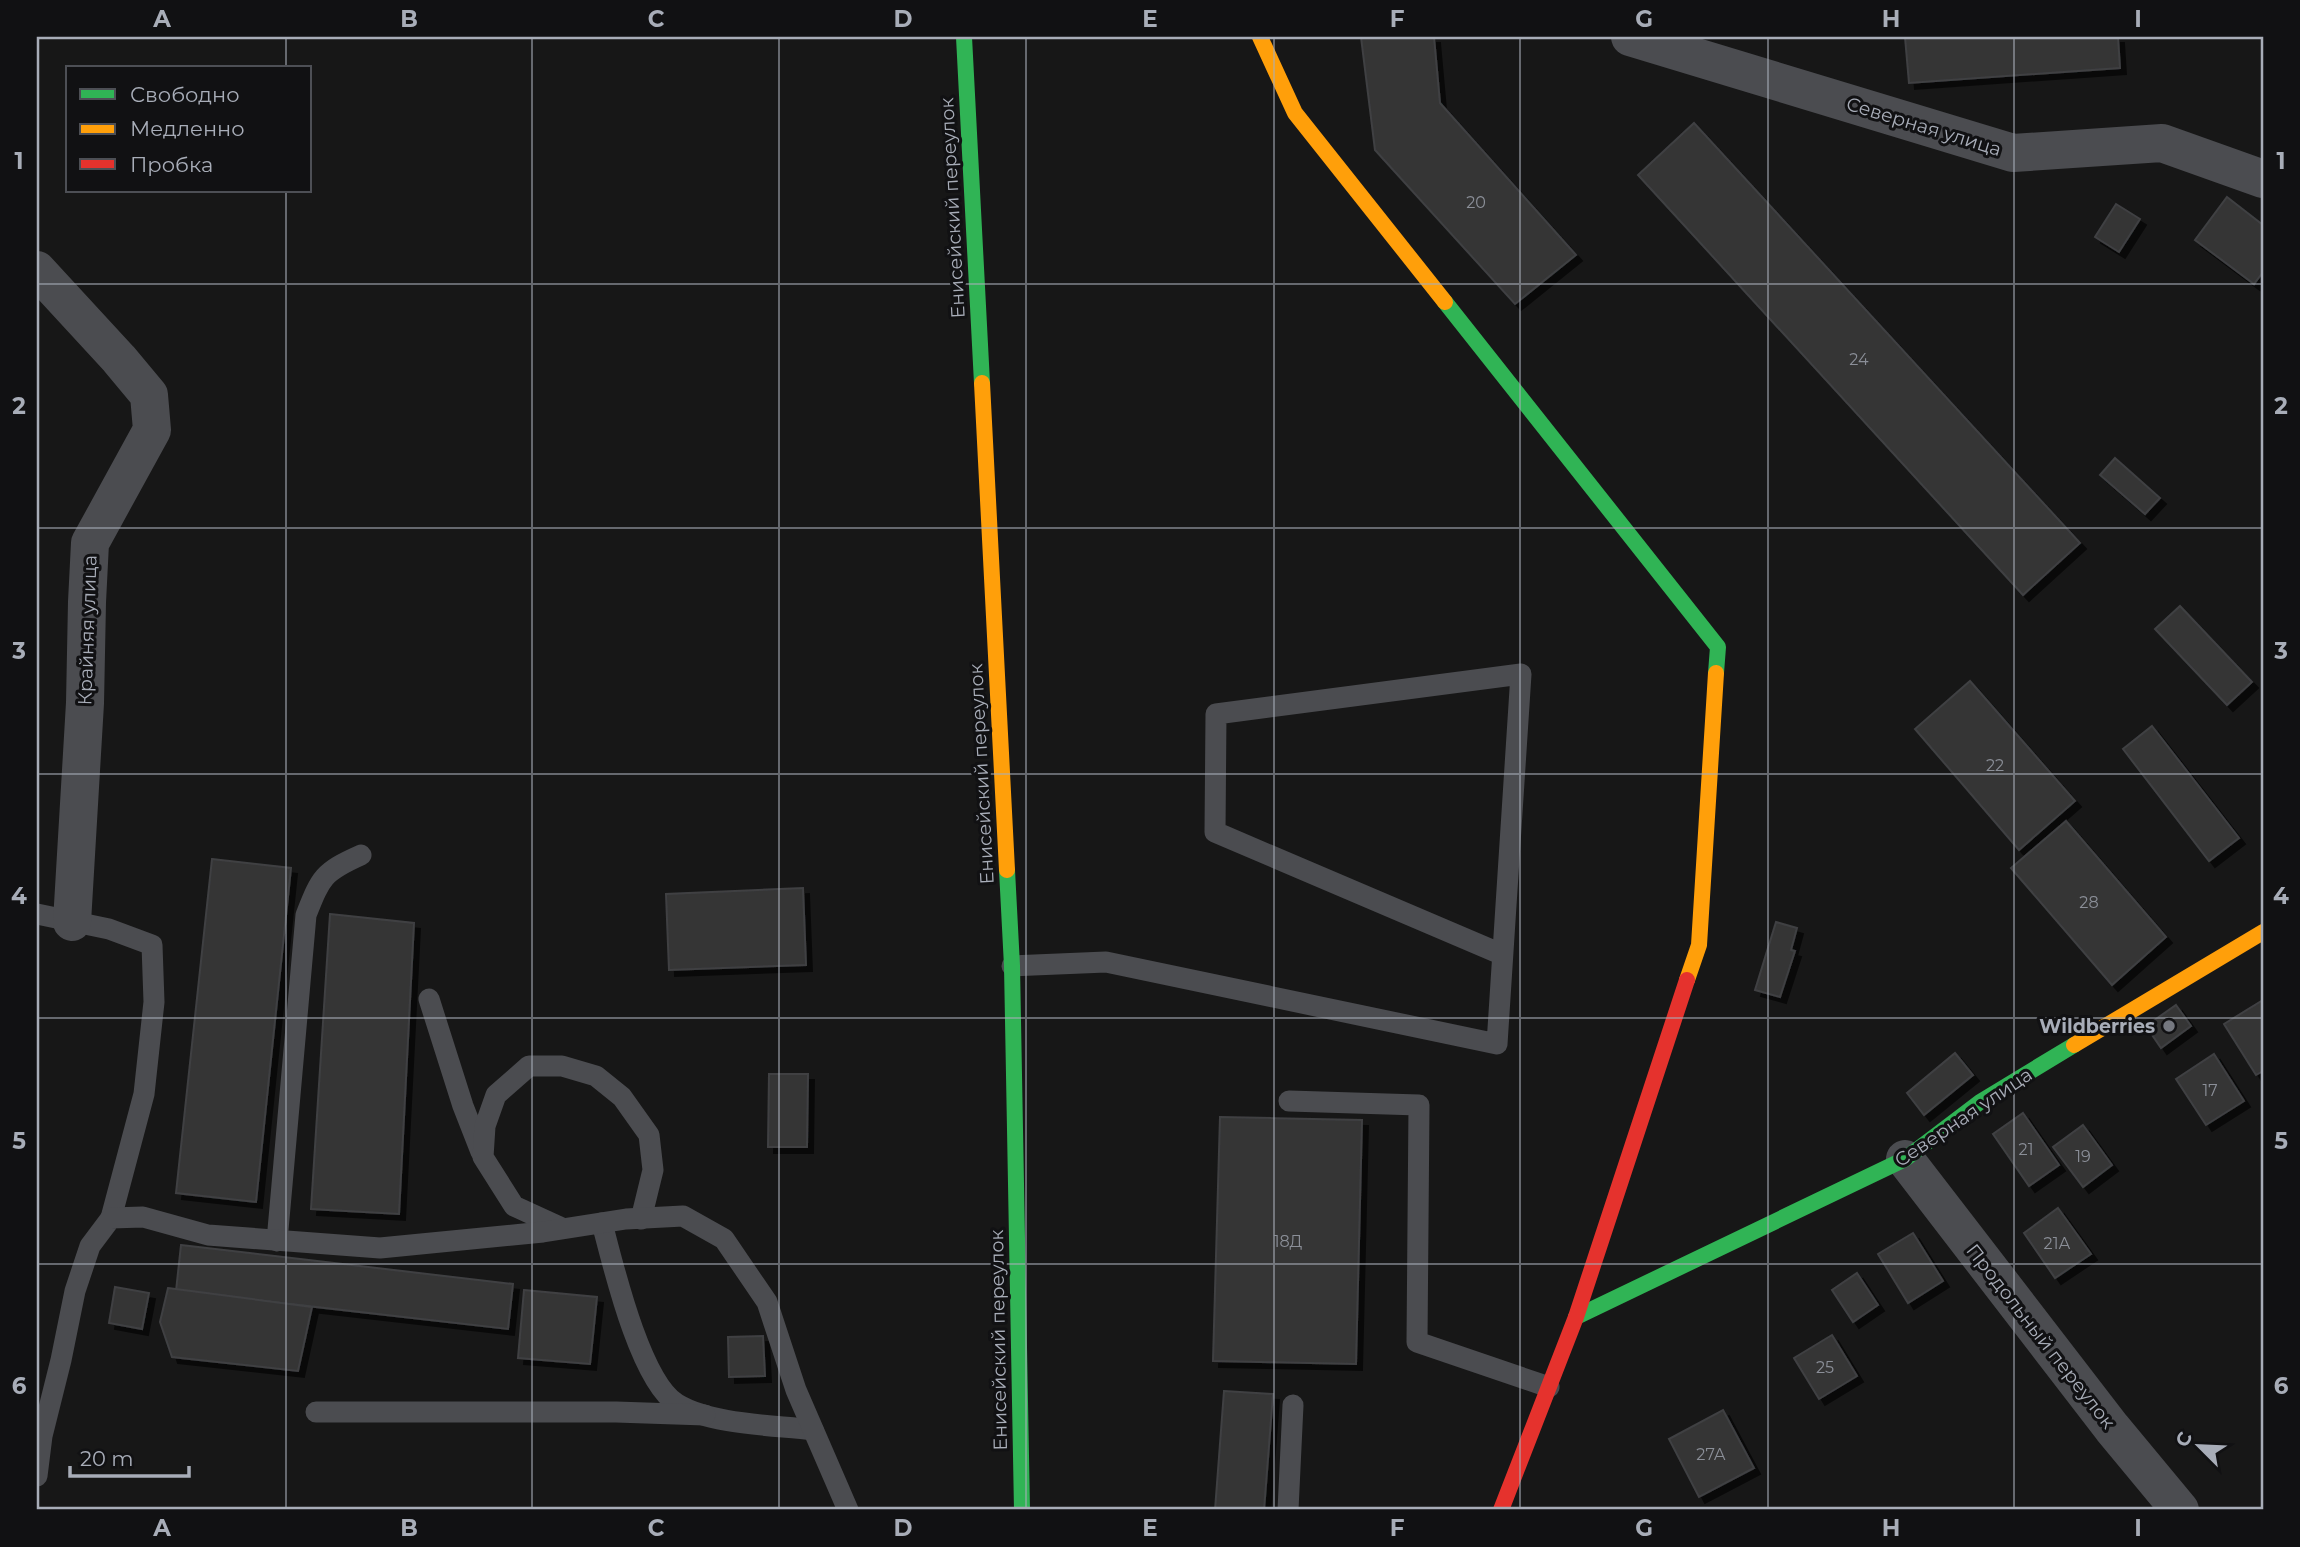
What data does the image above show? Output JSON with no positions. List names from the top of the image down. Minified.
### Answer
{"streets":{"street":["Северная улица","Енисейский переулок","Крайняя улица","Продольный переулок"]},"crossings":[["Северная улица","Продольный переулок"]],"places":["Wildberries"],"house_numbers":["20","24","22","28","17","21","19","18Д","21А","25","27А"],"legend":["Свободно","Медленно","Пробка"],"scale_bar":"20 m","north":"top left","grid":{"columns":["A","B","C","D","E","F","G","H","I"],"rows":["1","2","3","4","5","6"]}}
